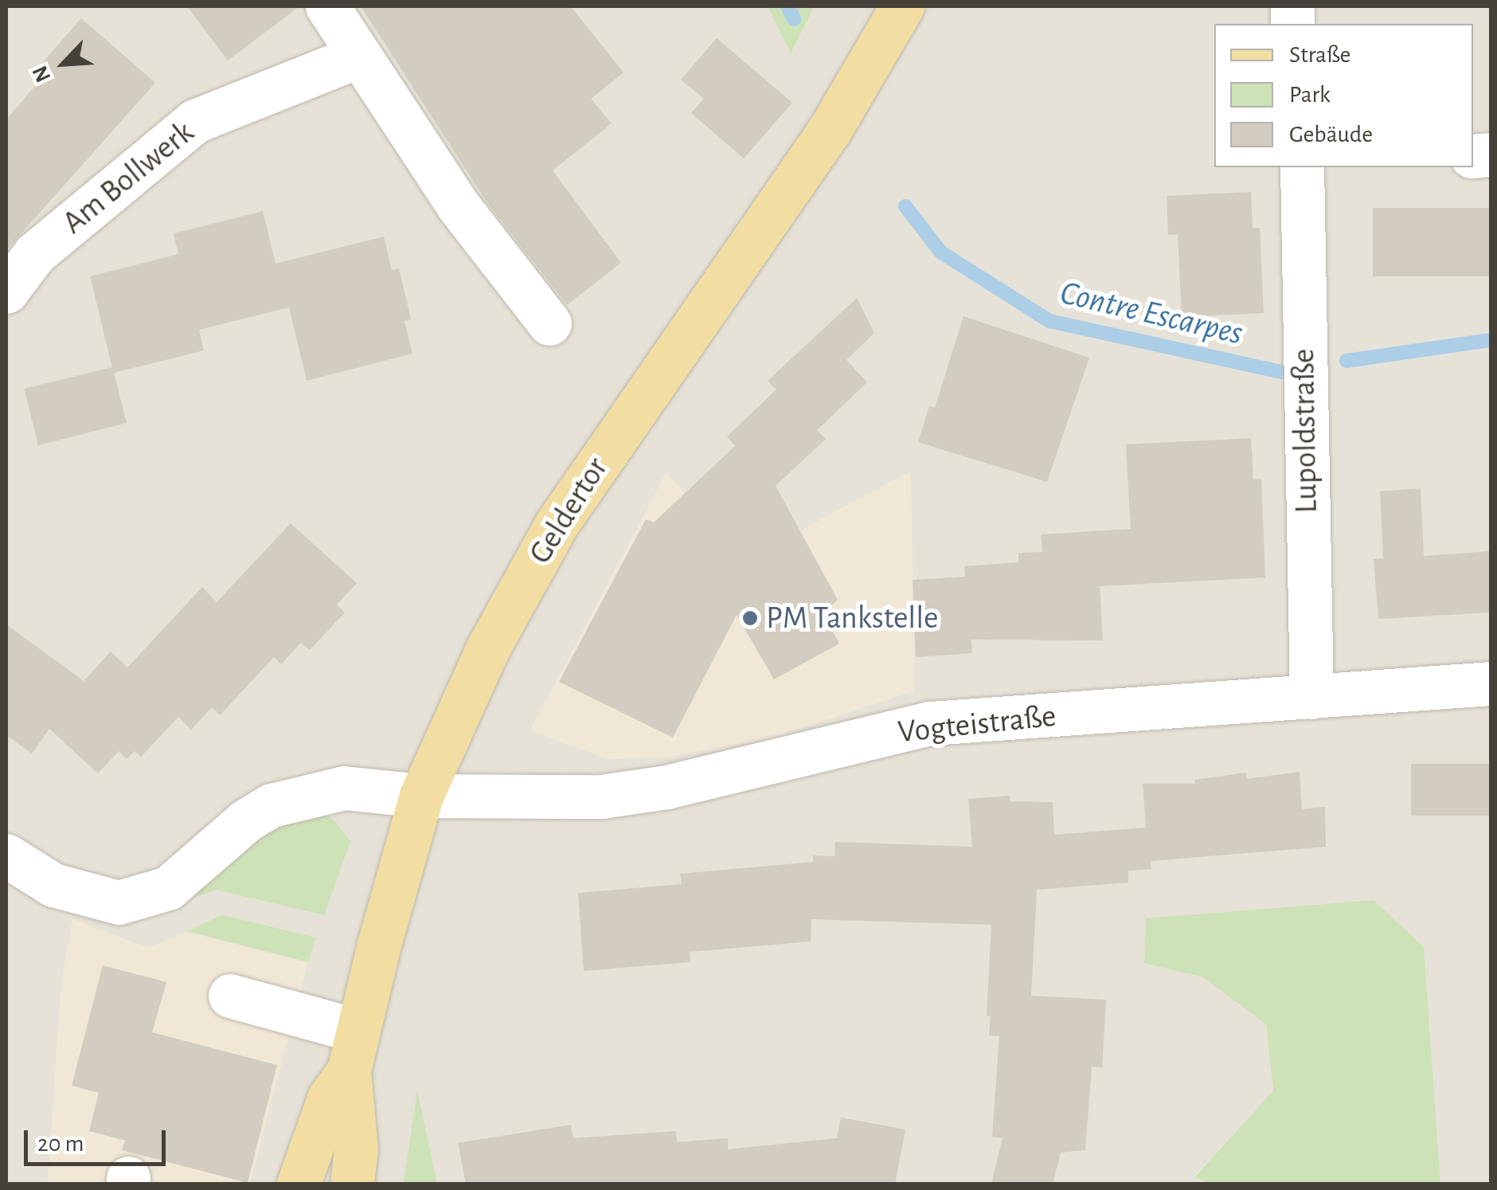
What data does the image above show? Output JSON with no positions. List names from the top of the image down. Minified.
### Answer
{"streets":{"main road":["Geldertor"],"street":["Am Bollwerk","Lupoldstraße","Vogteistraße"]},"crossings":[["Lupoldstraße","Vogteistraße"],["Geldertor","Vogteistraße"]],"water":["Contre Escarpes"],"places":["PM Tankstelle"],"legend":["Straße","Park","Gebäude"],"scale_bar":"20 m","north":"bottom left"}
